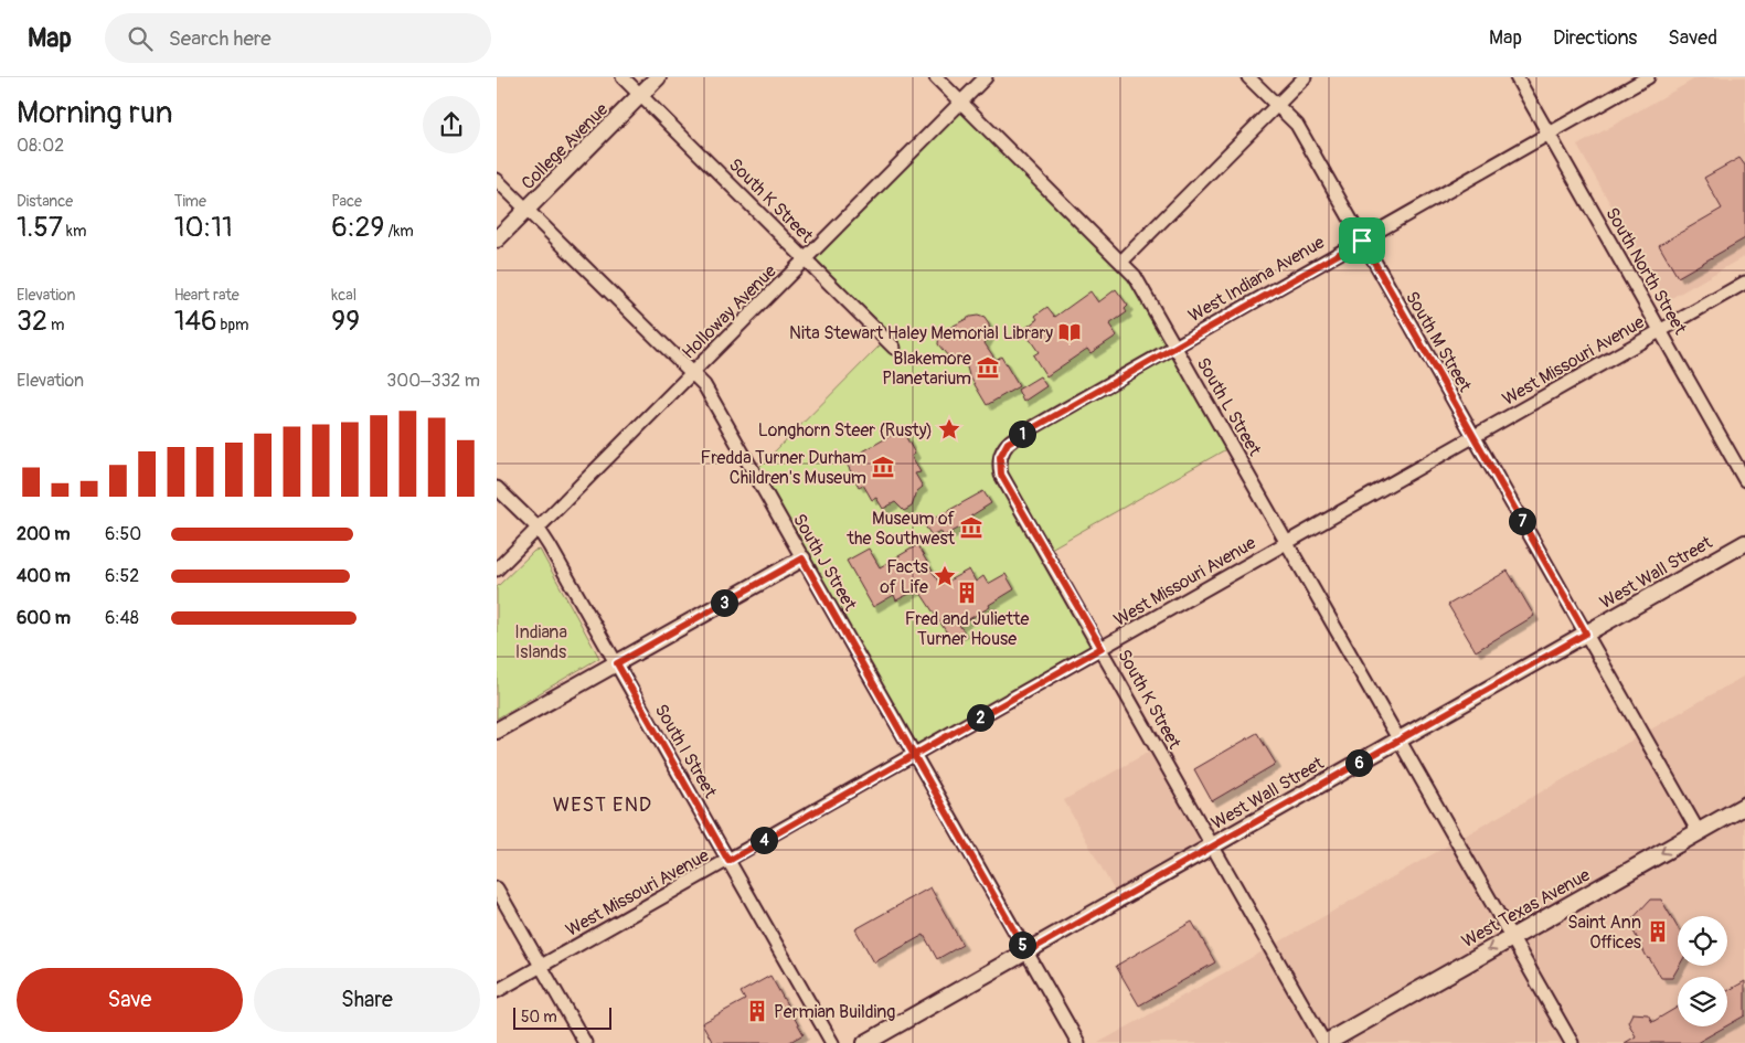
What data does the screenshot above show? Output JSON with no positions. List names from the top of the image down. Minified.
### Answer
{"streets":{"main road":["West Texas Avenue"],"street":["College Avenue","South K Street","South North Street","West Indiana Avenue","Holloway Avenue","South M Street","West Missouri Avenue","South L Street","South J Street","West Wall Street","South I Street"]},"crossings":[["College Avenue","South K Street"],["College Avenue","South J Street"],["South K Street","West Indiana Avenue"],["South K Street","Holloway Avenue"],["South K Street","West Missouri Avenue"],["South K Street","West Wall Street"],["South K Street","West Texas Avenue"],["South North Street","West Indiana Avenue"],["South North Street","West Missouri Avenue"],["West Indiana Avenue","South M Street"],["West Indiana Avenue","South L Street"],["Holloway Avenue","South L Street"],["Holloway Avenue","South J Street"],["Holloway Avenue","South I Street"],["South M Street","West Missouri Avenue"],["South M Street","West Wall Street"],["South M Street","West Texas Avenue"],["West Missouri Avenue","South L Street"],["West Missouri Avenue","South J Street"],["West Missouri Avenue","South I Street"],["South L Street","West Wall Street"],["South L Street","West Texas Avenue"],["South J Street","West Wall Street"]],"one_way":["West Texas Avenue"],"districts":["WEST END"],"parks":["Indiana Islands"],"places":{"library":["Nita Stewart Haley Memorial Library"],"museum":["Blakemore Planetarium","Fredda Turner Durham Children's Museum","Museum of the Southwest"],"place":["Longhorn Steer (Rusty)","Facts of Life"],"building":["Fred and Juliette Turner House","Saint Ann Offices","Permian Building"]},"scale_bar":"50 m","page":{"header":"Map","search":"Search here","nav":["Map","Directions","Saved"],"heading":["Morning run","08:02"],"stats":[["Distance","1.57 km"],["Time","10:11"],["Pace","6:29 /km"],["Elevation","32 m"],["Heart rate","146 bpm"],["kcal","99"]],"chart":["Elevation","300–332 m"],"pins":["1","7","3","2","6","4","5"],"list":[{"name":"200 m","note":"6:50"},{"name":"400 m","note":"6:52"},{"name":"600 m","note":"6:48"}],"buttons":["Save","Share"],"scale":"50 m"}}
